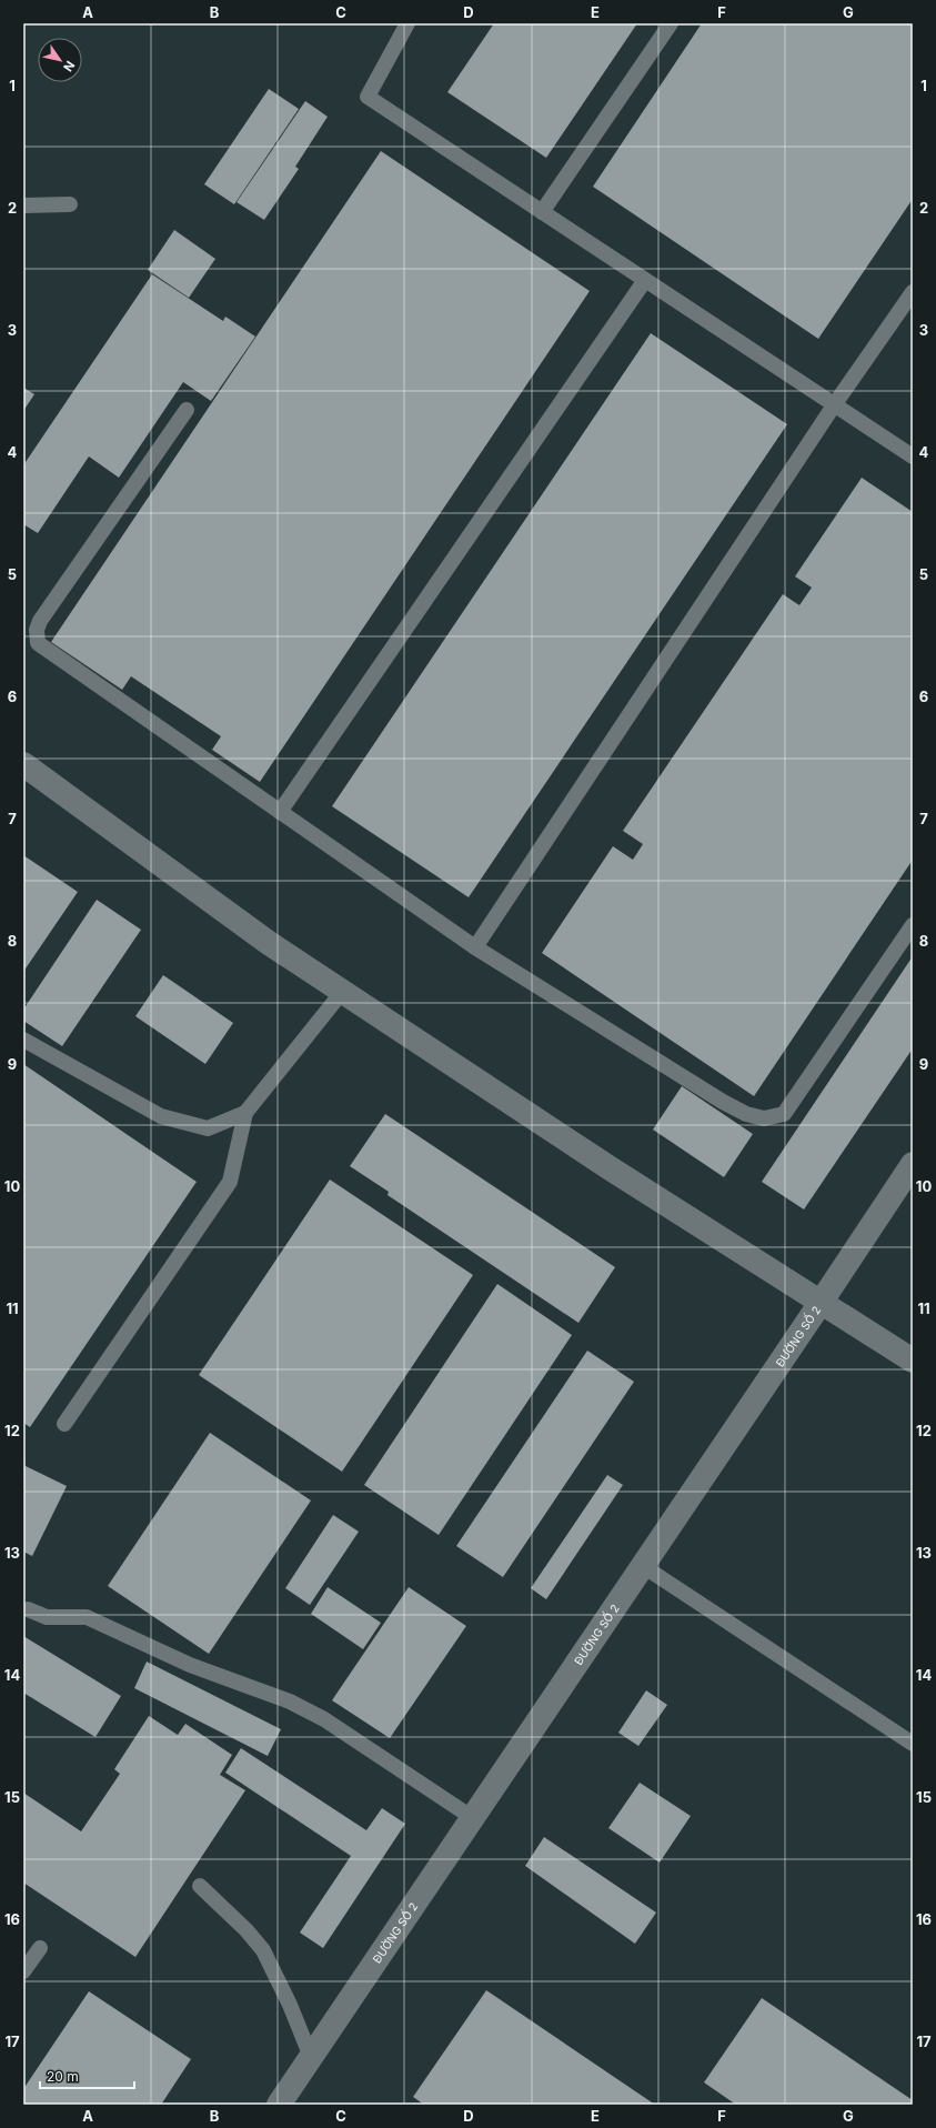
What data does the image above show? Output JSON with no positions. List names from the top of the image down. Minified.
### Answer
{"streets":{"street":["ĐƯỜNG SỐ 2"]},"scale_bar":"20 m","north":"bottom right","grid":{"columns":["A","B","C","D","E","F","G"],"rows":["1","2","3","4","5","6","7","8","9","10","11","12","13","14","15","16","17"]}}
